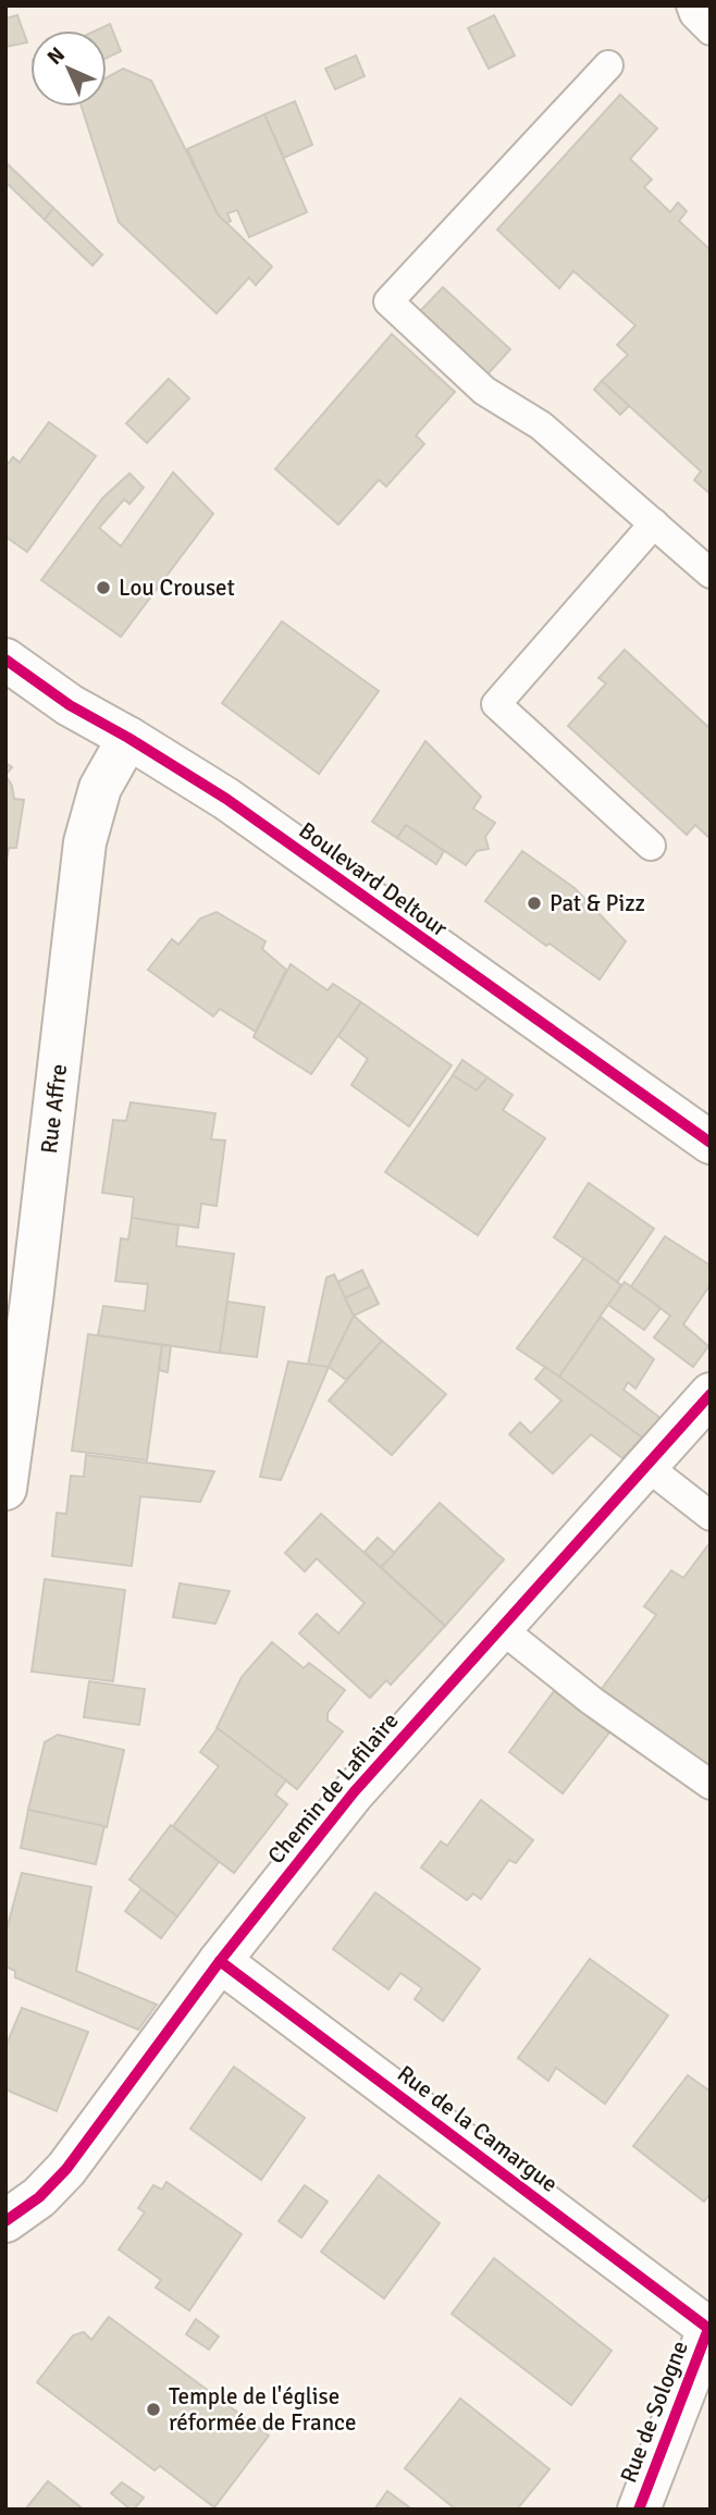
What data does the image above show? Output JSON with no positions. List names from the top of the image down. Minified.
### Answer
{"streets":{"street":["Boulevard Deltour","Rue Affre","Chemin de Lafilaire","Rue de la Camargue","Rue de Sologne"]},"crossings":[["Boulevard Deltour","Rue Affre"],["Chemin de Lafilaire","Rue de la Camargue"],["Rue de la Camargue","Rue de Sologne"]],"places":["Lou Crouset","Pat & Pizz","Temple de l'église réformée de France"],"north":"top left"}
